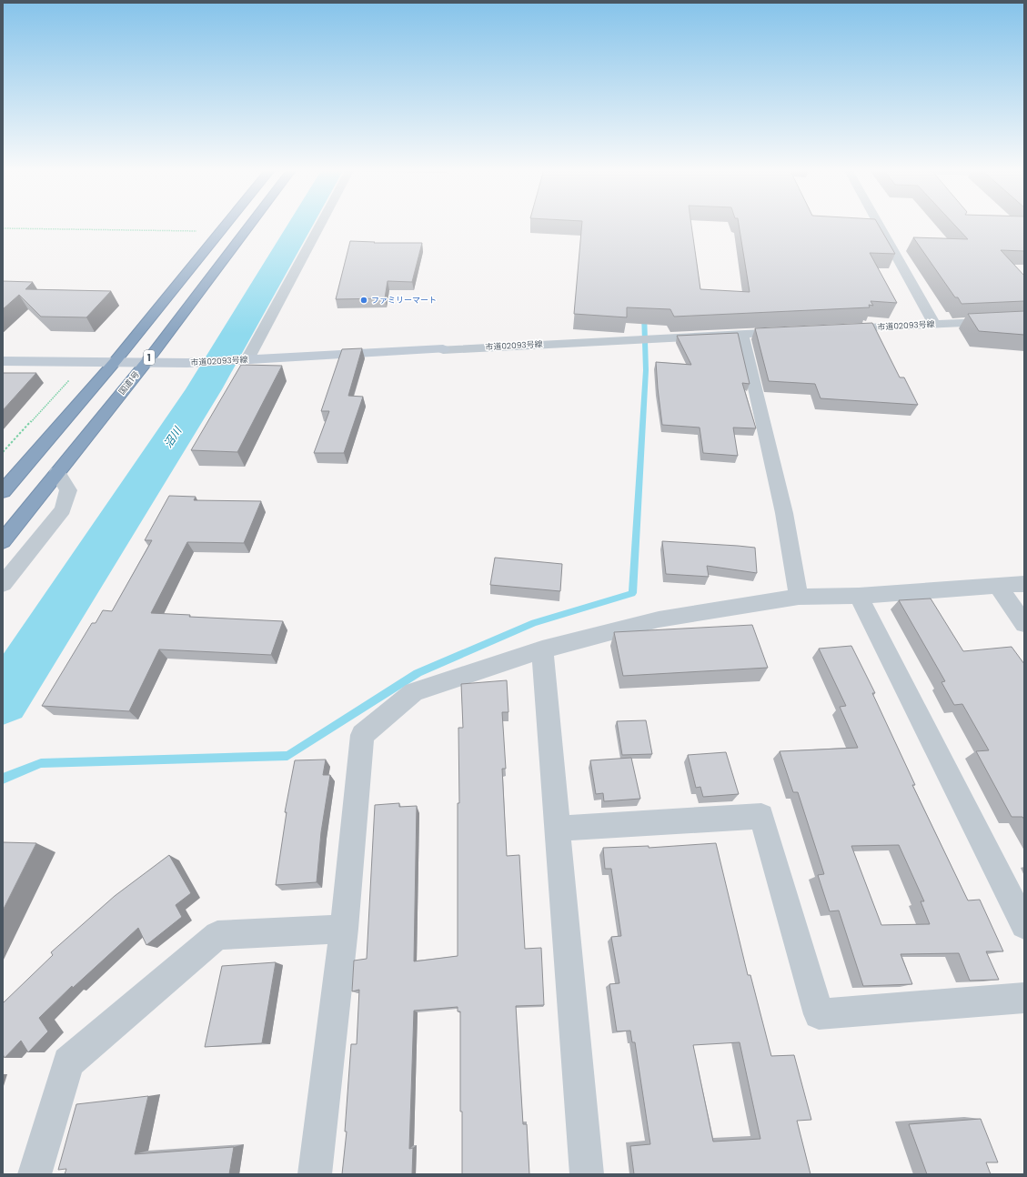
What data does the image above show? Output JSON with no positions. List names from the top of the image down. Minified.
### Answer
{"streets":{"highway":["1","国道1号"],"street":["市道02093号線"]},"crossings":[["市道02093号線","1"],["市道02093号線","国道1号"]],"water":["沼川"],"places":["ファミリーマート"]}
